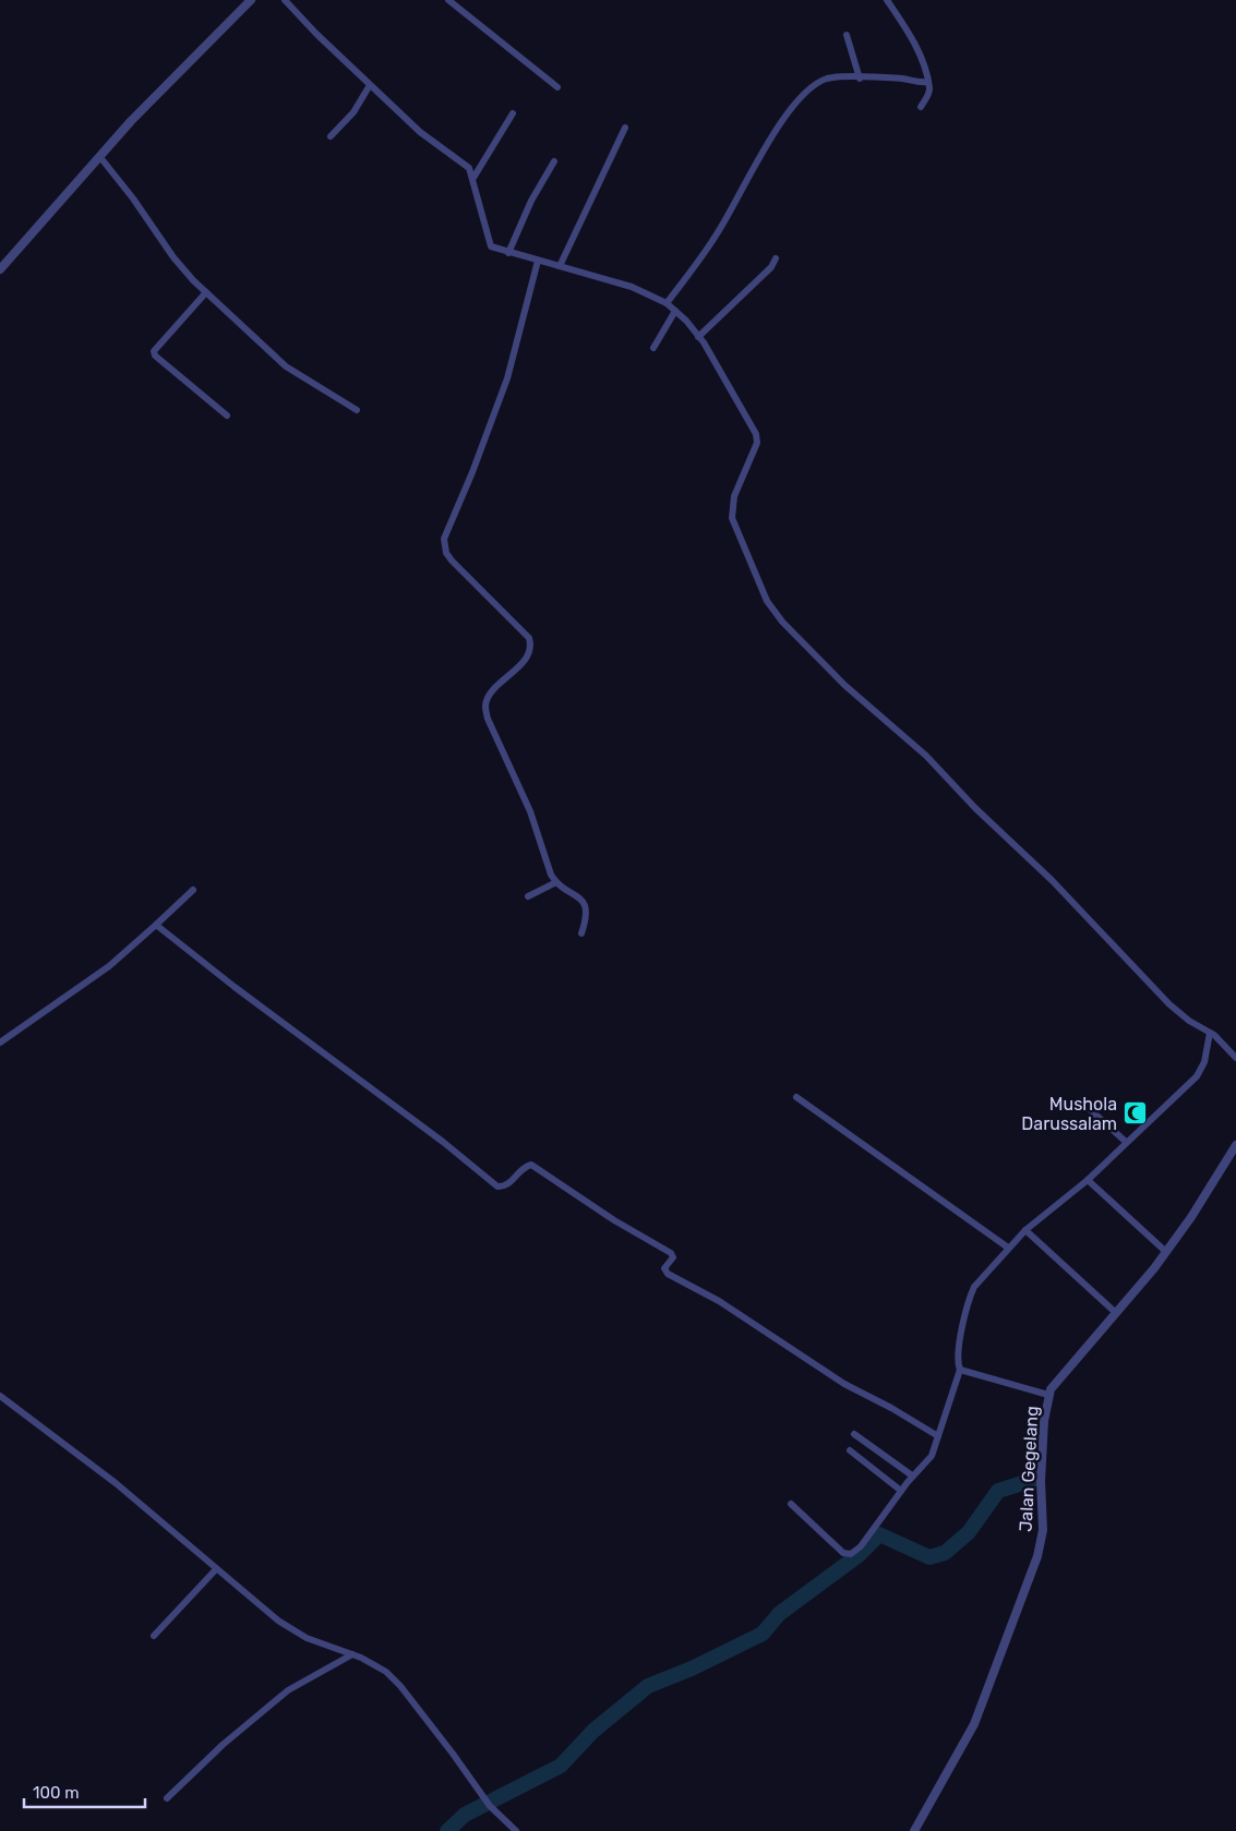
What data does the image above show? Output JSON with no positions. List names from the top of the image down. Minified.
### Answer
{"streets":{"street":["Jalan Gegelang"]},"places":{"mosque":["Mushola Darussalam"]},"scale_bar":"100 m"}
